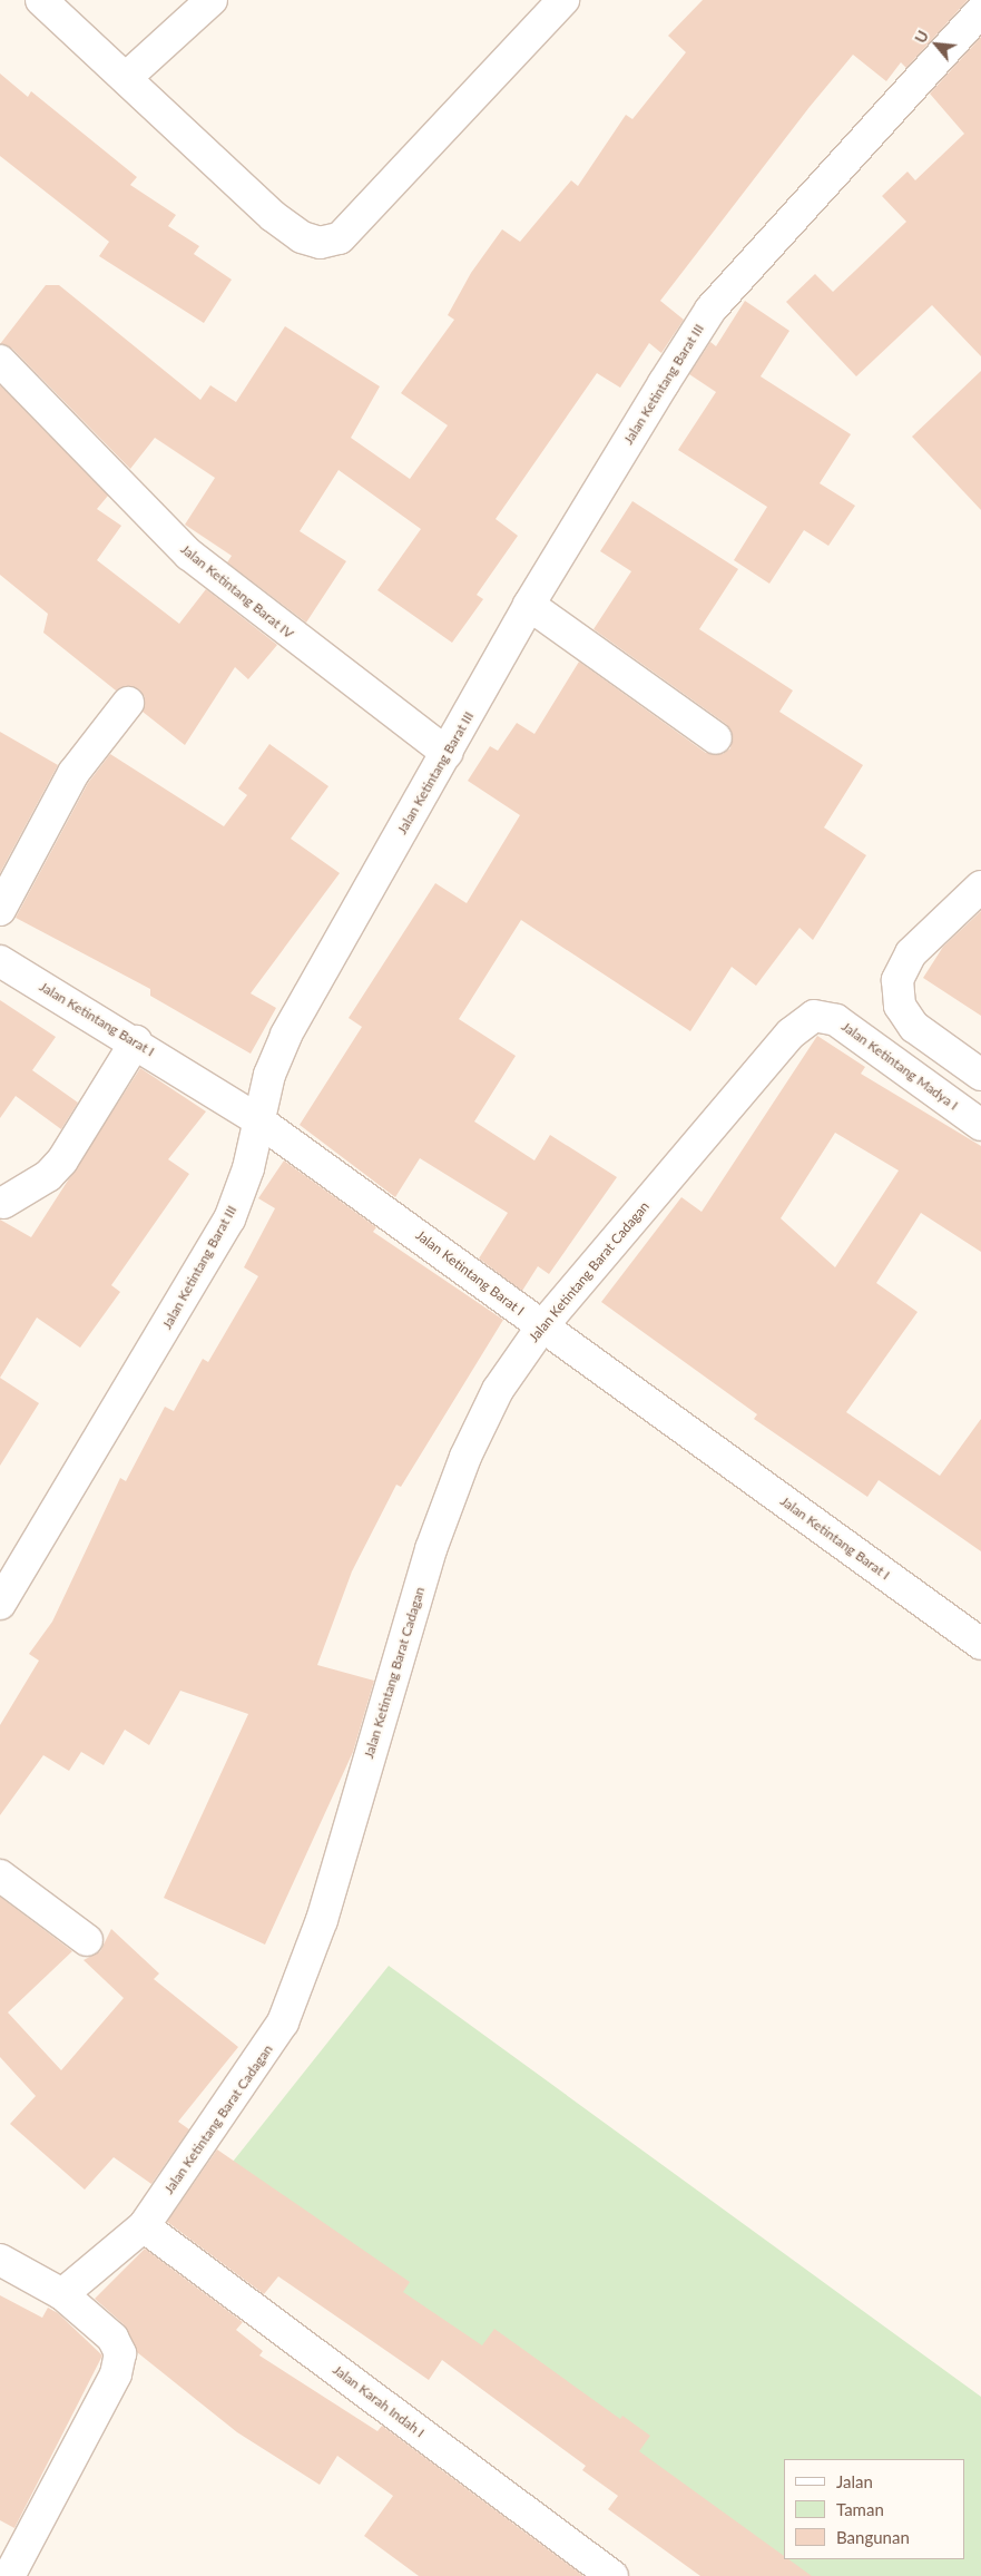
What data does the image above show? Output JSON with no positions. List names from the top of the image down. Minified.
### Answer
{"streets":{"street":["Jalan Ketintang Barat III","Jalan Ketintang Barat IV","Jalan Ketintang Barat I","Jalan Ketintang Madya I","Jalan Ketintang Barat Cadagan","Jalan Karah Indah I"]},"crossings":[["Jalan Ketintang Barat III","Jalan Ketintang Barat IV"],["Jalan Ketintang Barat III","Jalan Ketintang Barat I"],["Jalan Ketintang Barat I","Jalan Ketintang Barat Cadagan"],["Jalan Ketintang Madya I","Jalan Ketintang Barat Cadagan"],["Jalan Ketintang Barat Cadagan","Jalan Karah Indah I"]],"legend":["Jalan","Taman","Bangunan"],"north":"top left"}
